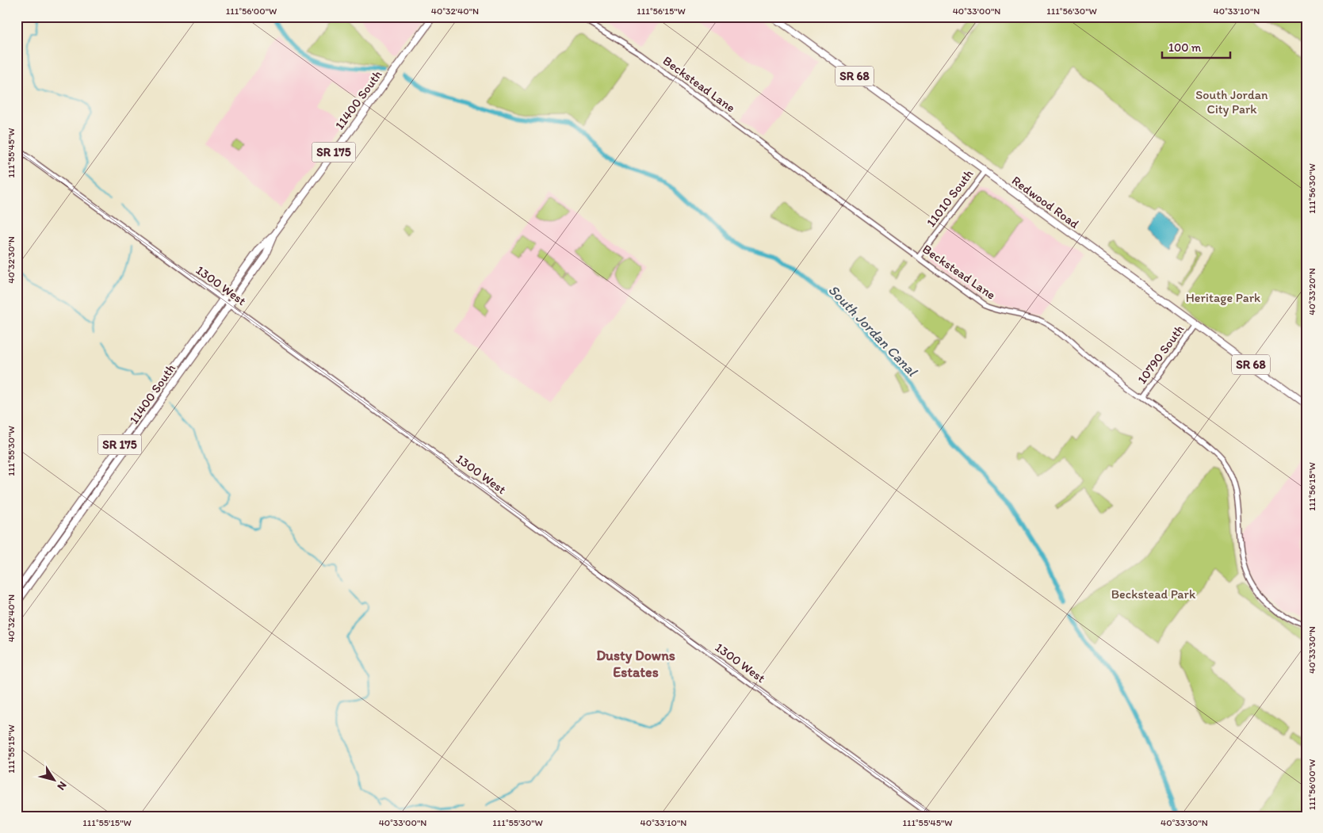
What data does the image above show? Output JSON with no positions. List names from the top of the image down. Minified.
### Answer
{"streets":{"main road":["SR 68","11400 South","SR 175","Redwood Road"],"street":["Beckstead Lane","11010 South","1300 West","10790 South"]},"crossings":[["Beckstead Lane","11010 South"],["Beckstead Lane","10790 South"],["11400 South","1300 West"],["11010 South","Redwood Road"],["Redwood Road","10790 South"]],"districts":["Dusty Downs Estates"],"water":["South Jordan Canal"],"parks":["South Jordan City Park","Heritage Park","Beckstead Park"],"scale_bar":"100 m","north":"bottom right","coordinates":["111°56'00\"W","40°32'40\"N","111°56'15\"W","40°33'00\"N","111°56'30\"W","40°33'10\"N","111°55'45\"W","40°32'30\"N","40°33'20\"N","111°55'30\"W","40°33'30\"N","111°55'15\"W"]}
